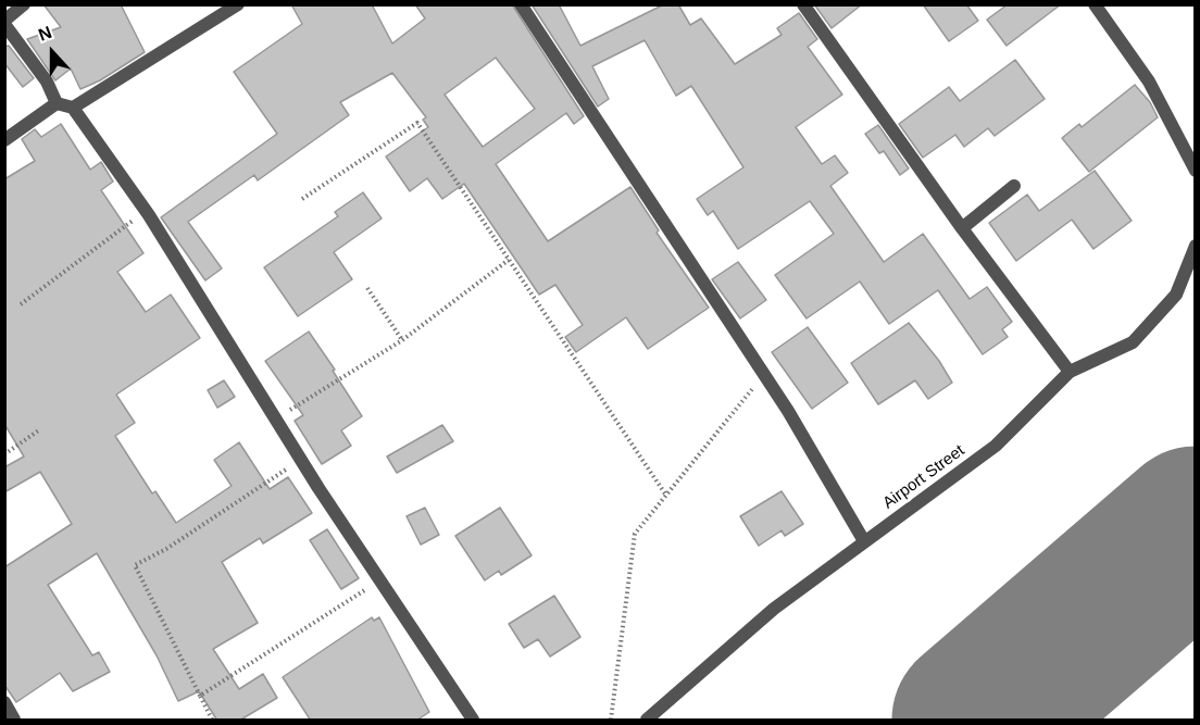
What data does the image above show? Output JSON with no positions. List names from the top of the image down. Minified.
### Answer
{"streets":{"street":["Airport Street"]},"north":"top"}
